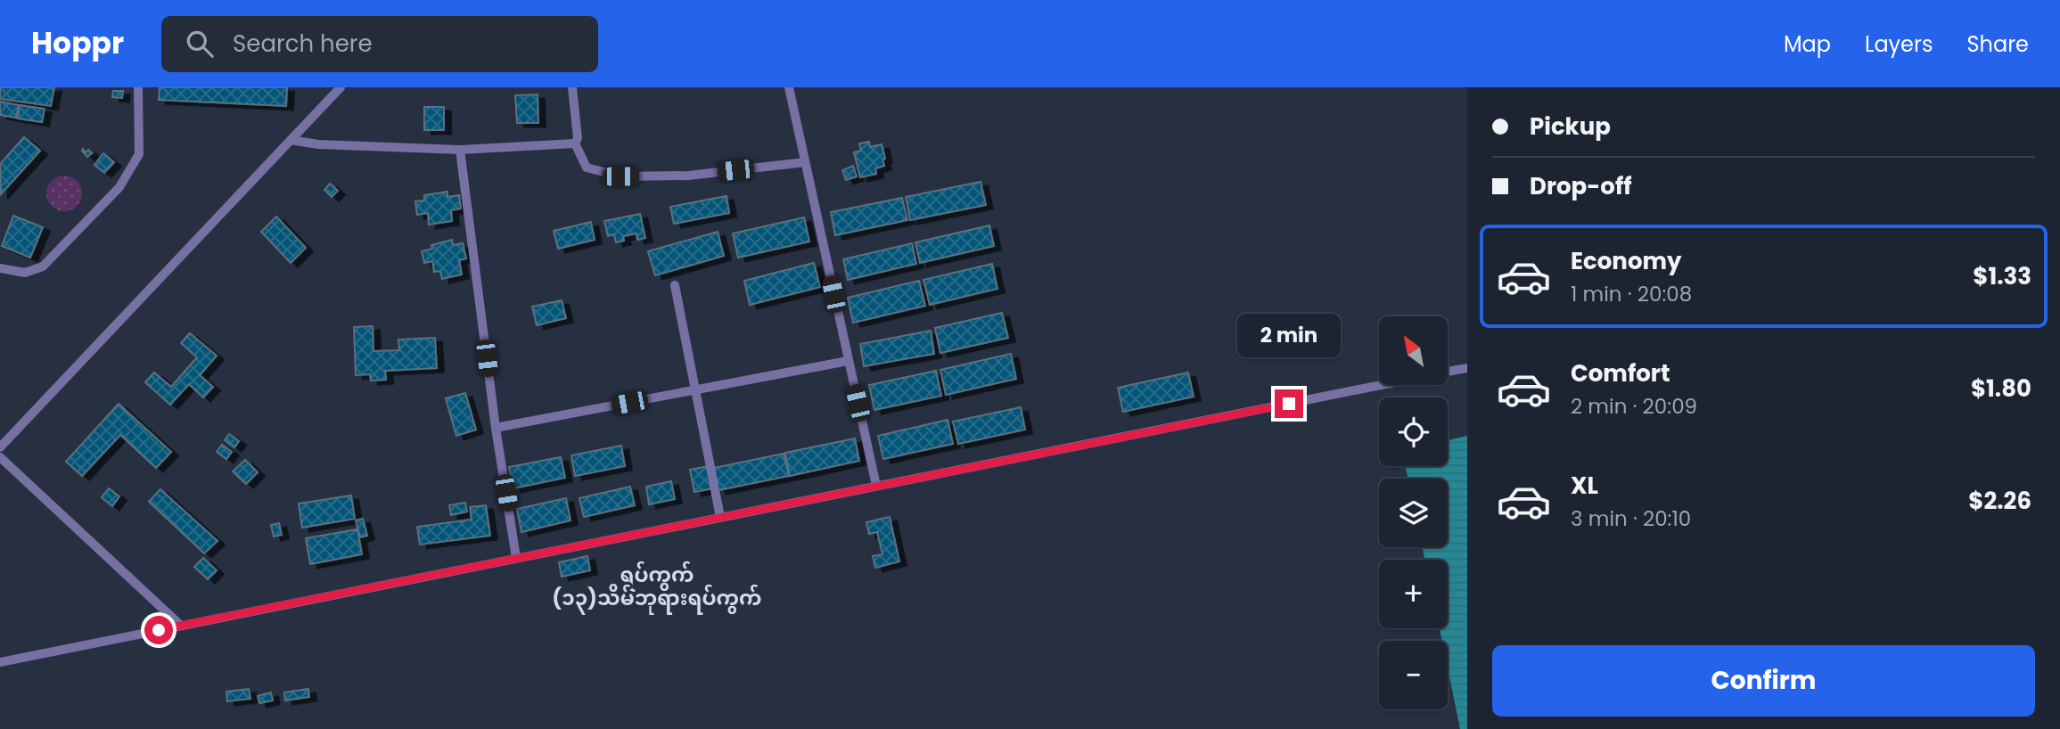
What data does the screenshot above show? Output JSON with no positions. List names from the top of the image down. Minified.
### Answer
{"districts":["ရပ်ကွက် (၁၃)သိမ်ဘုရားရပ်ကွက်"],"north":"top left","page":{"header":"Hoppr","search":"Search here","nav":["Map","Layers","Share"],"banner":["Pickup","Drop-off"],"list":[{"name":"Economy","note":"1 min · 20:08","value":"$1.33"},{"name":"Comfort","note":"2 min · 20:09","value":"$1.80"},{"name":"XL","note":"3 min · 20:10","value":"$2.26"}],"bubble":"2 min","map_buttons":["+","−"],"buttons":"Confirm"}}
